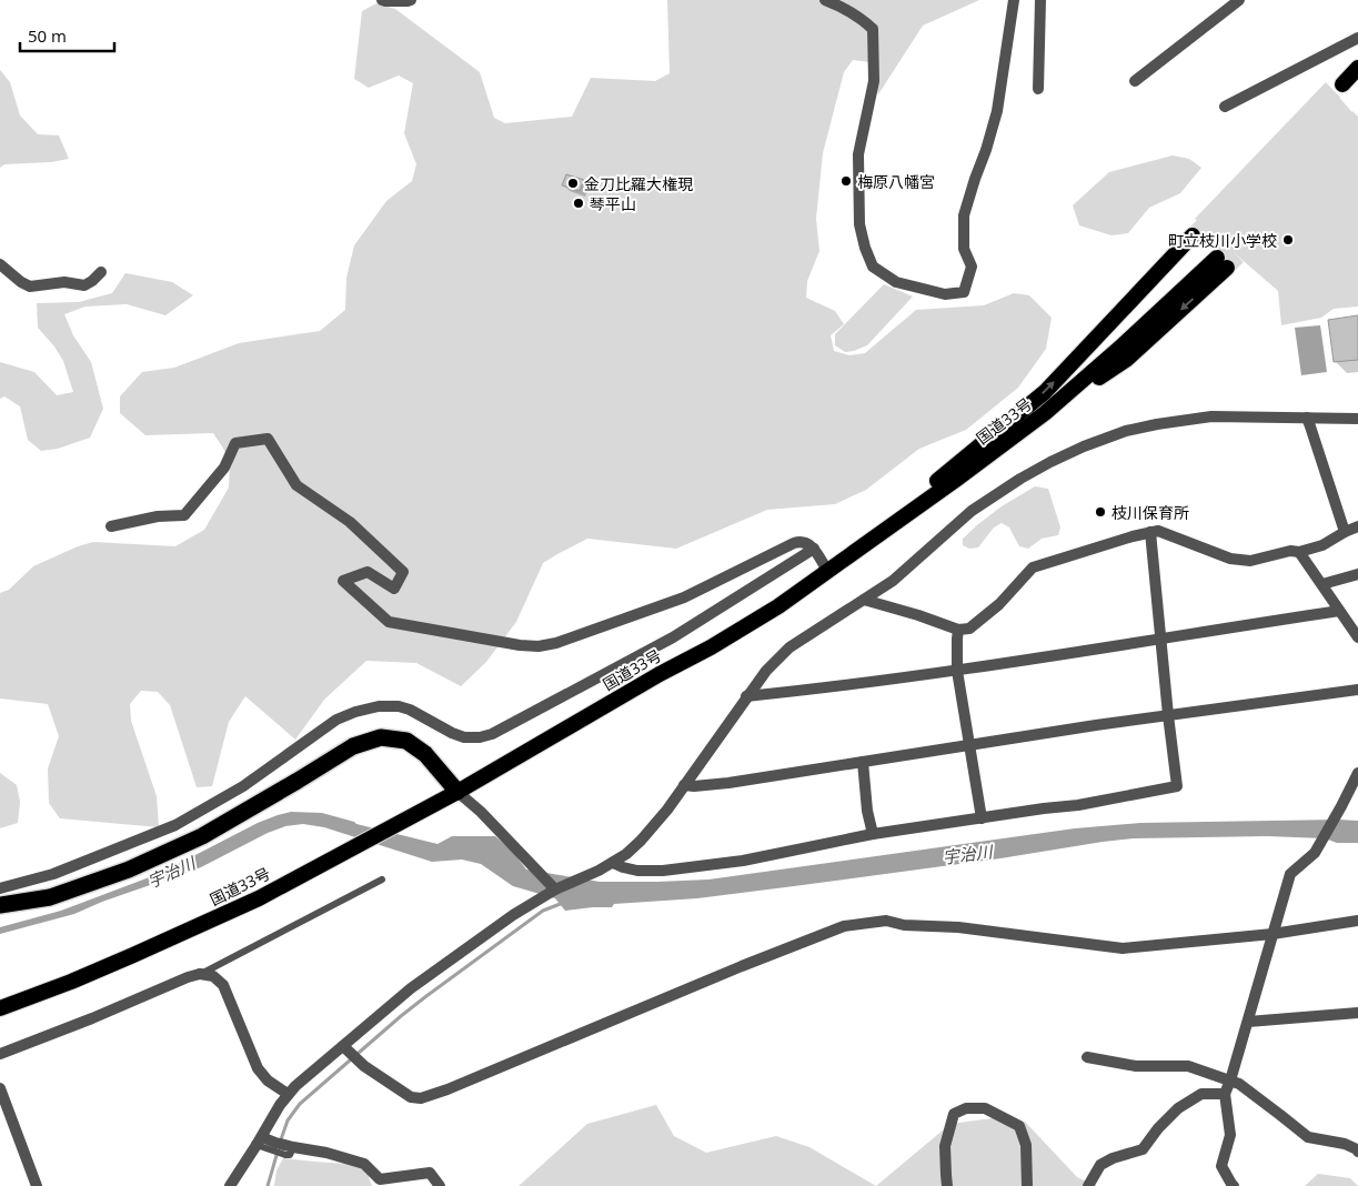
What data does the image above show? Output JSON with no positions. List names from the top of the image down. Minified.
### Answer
{"streets":{"highway":["国道33号"]},"water":["宇治川"],"places":["梅原八幡宮","金刀比羅大権現","琴平山","町立枝川小学校","枝川保育所"],"scale_bar":"50 m"}
